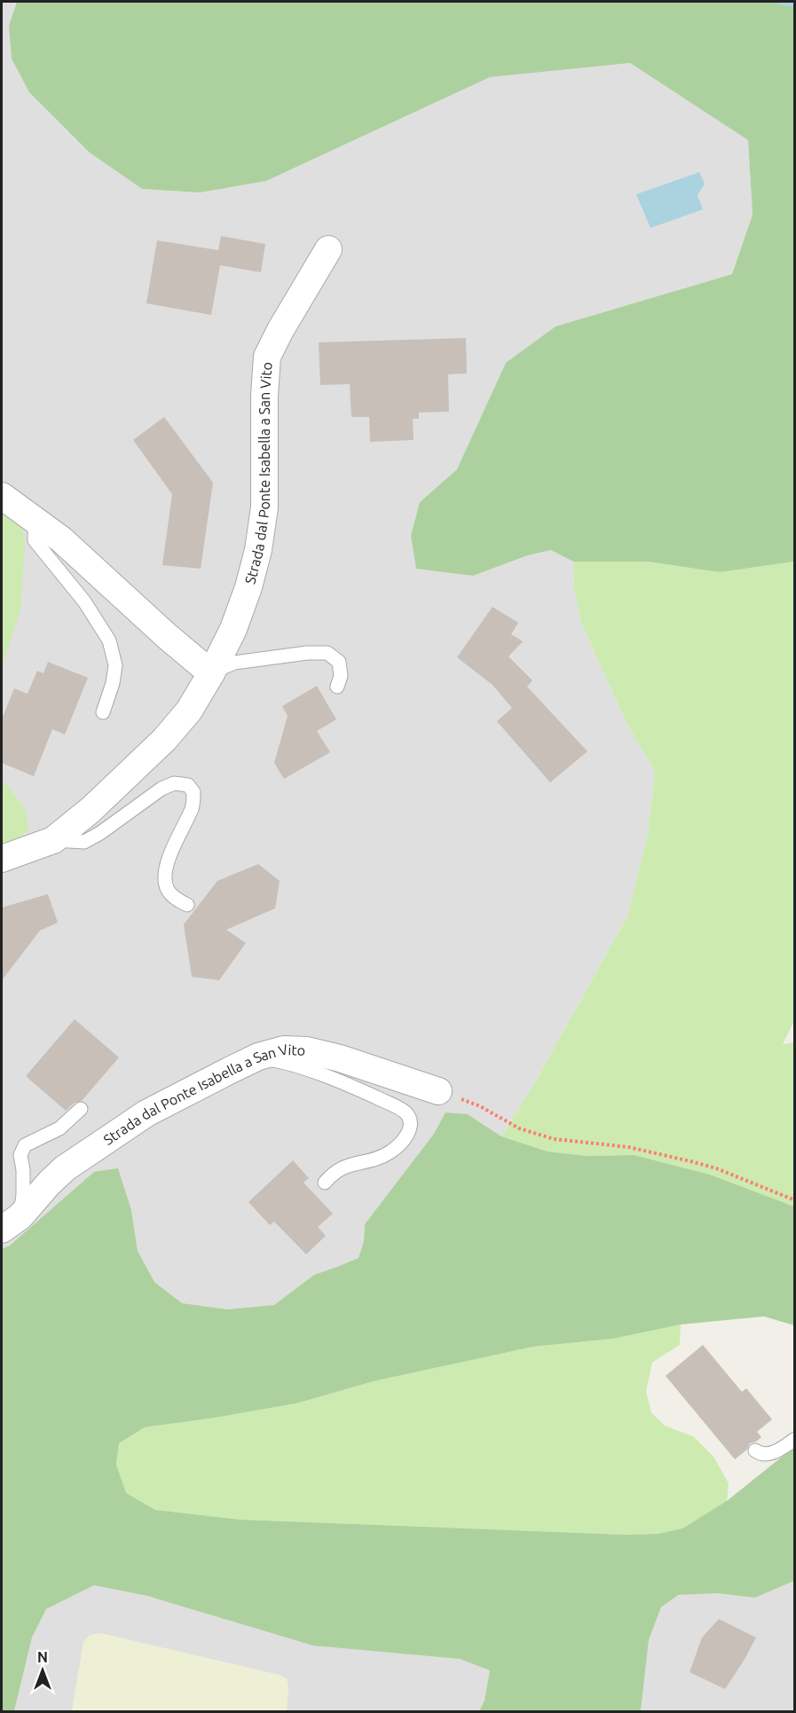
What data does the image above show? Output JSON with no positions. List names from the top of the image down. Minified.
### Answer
{"streets":{"street":["Strada dal Ponte Isabella a San Vito"]},"north":"top"}
